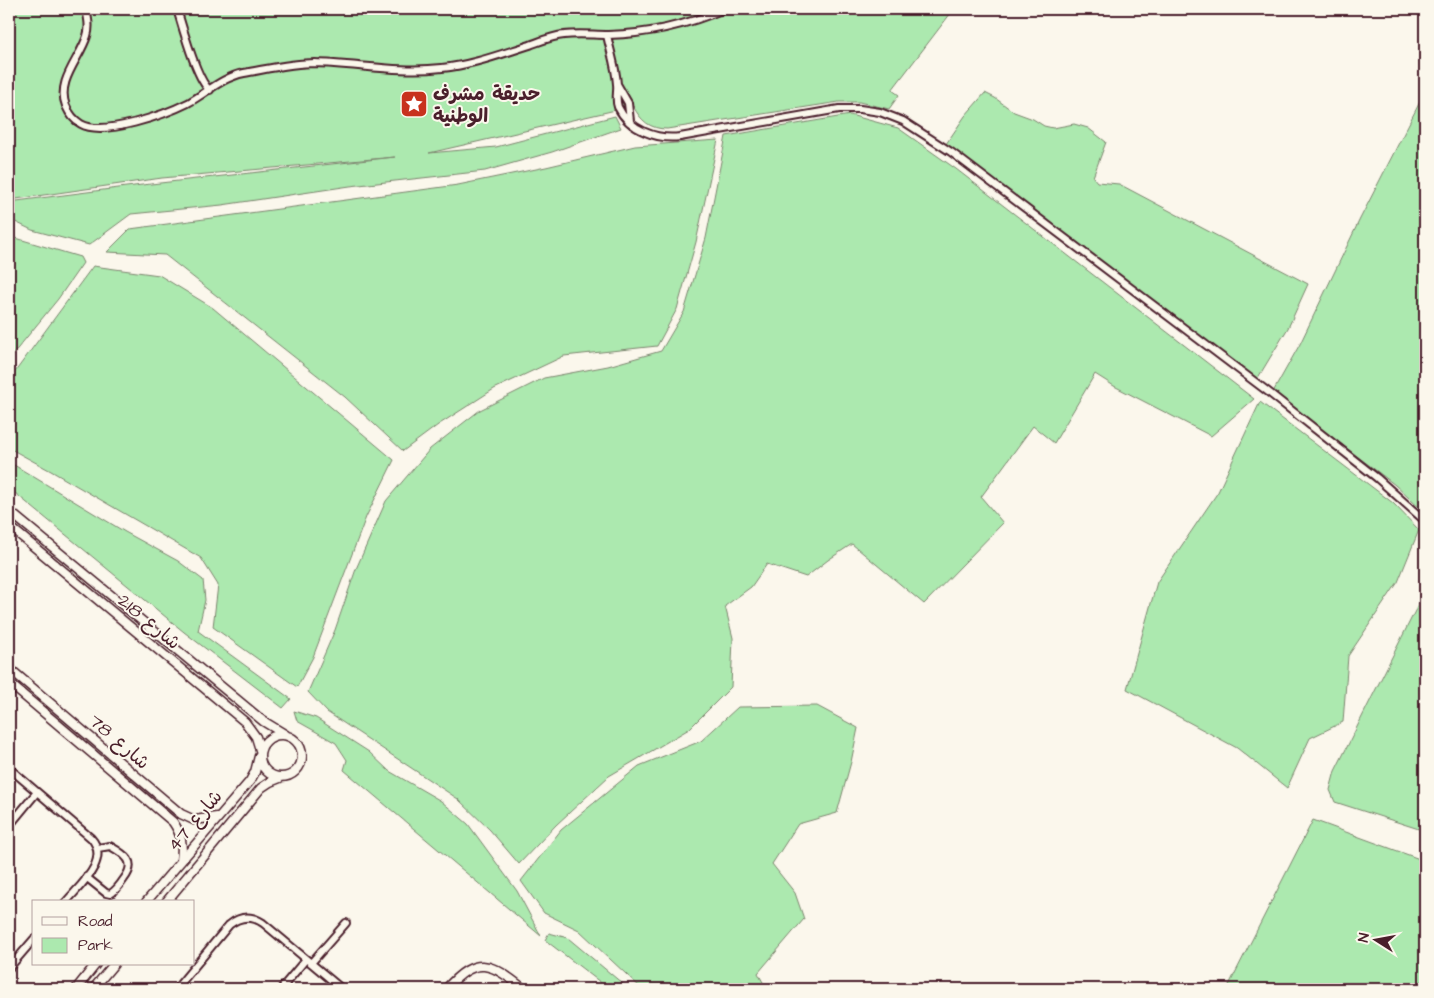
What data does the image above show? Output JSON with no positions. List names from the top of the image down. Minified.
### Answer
{"streets":{"street":["شارع 218","شارع 78","شارع 47"]},"crossings":[["شارع 218","شارع 47"],["شارع 78","شارع 47"]],"places":{"place":["حديقة مشرف الوطنية"]},"legend":["Road","Park"],"north":"left"}
